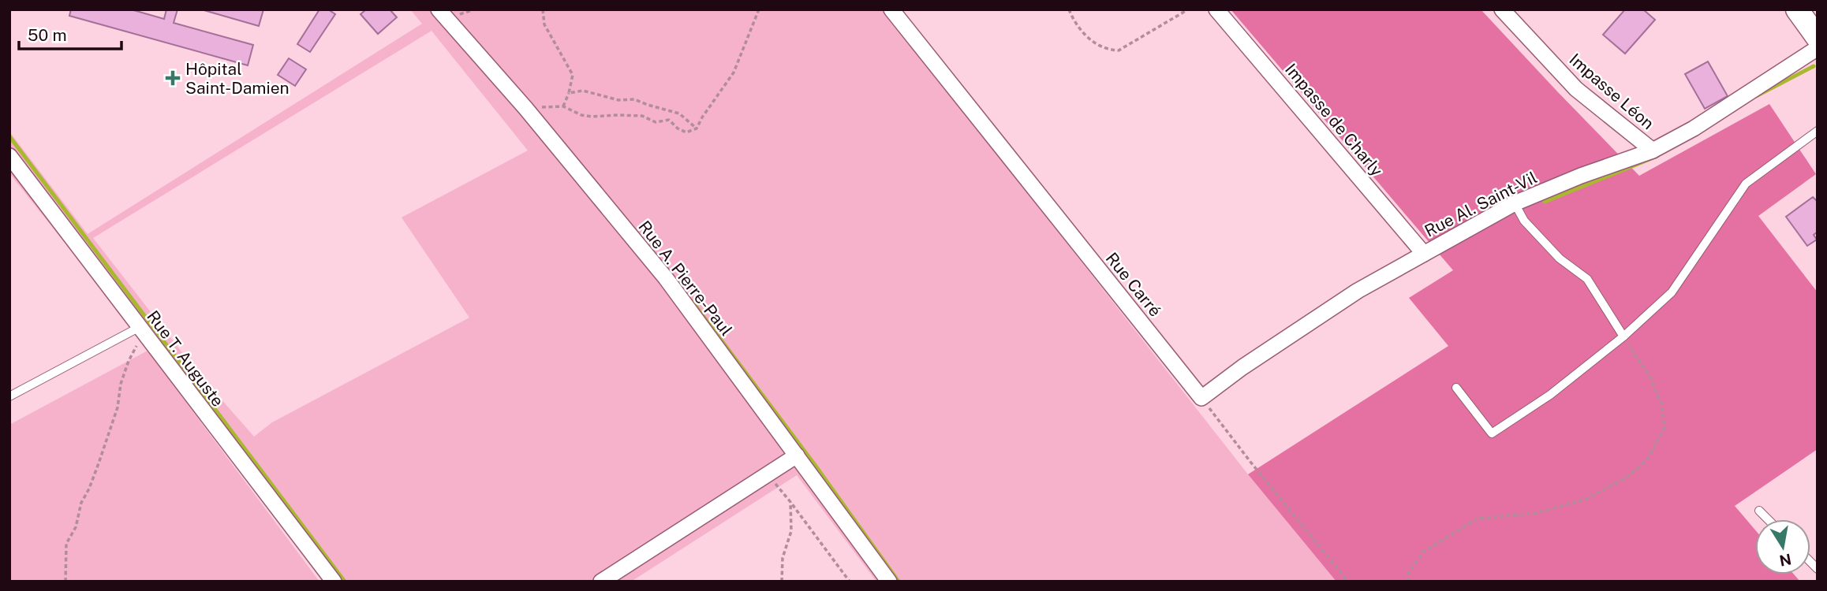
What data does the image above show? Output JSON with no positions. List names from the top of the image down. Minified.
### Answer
{"streets":{"street":["Impasse Léon","Impasse de Charly","Rue Al. Saint-Vil","Rue A. Pierre-Paul","Rue Carré","Rue T. Auguste"]},"crossings":[["Impasse Léon","Rue Al. Saint-Vil"],["Impasse de Charly","Rue Al. Saint-Vil"],["Rue Al. Saint-Vil","Rue Carré"]],"places":{"health":["Hôpital Saint-Damien"]},"scale_bar":"50 m","north":"bottom"}
